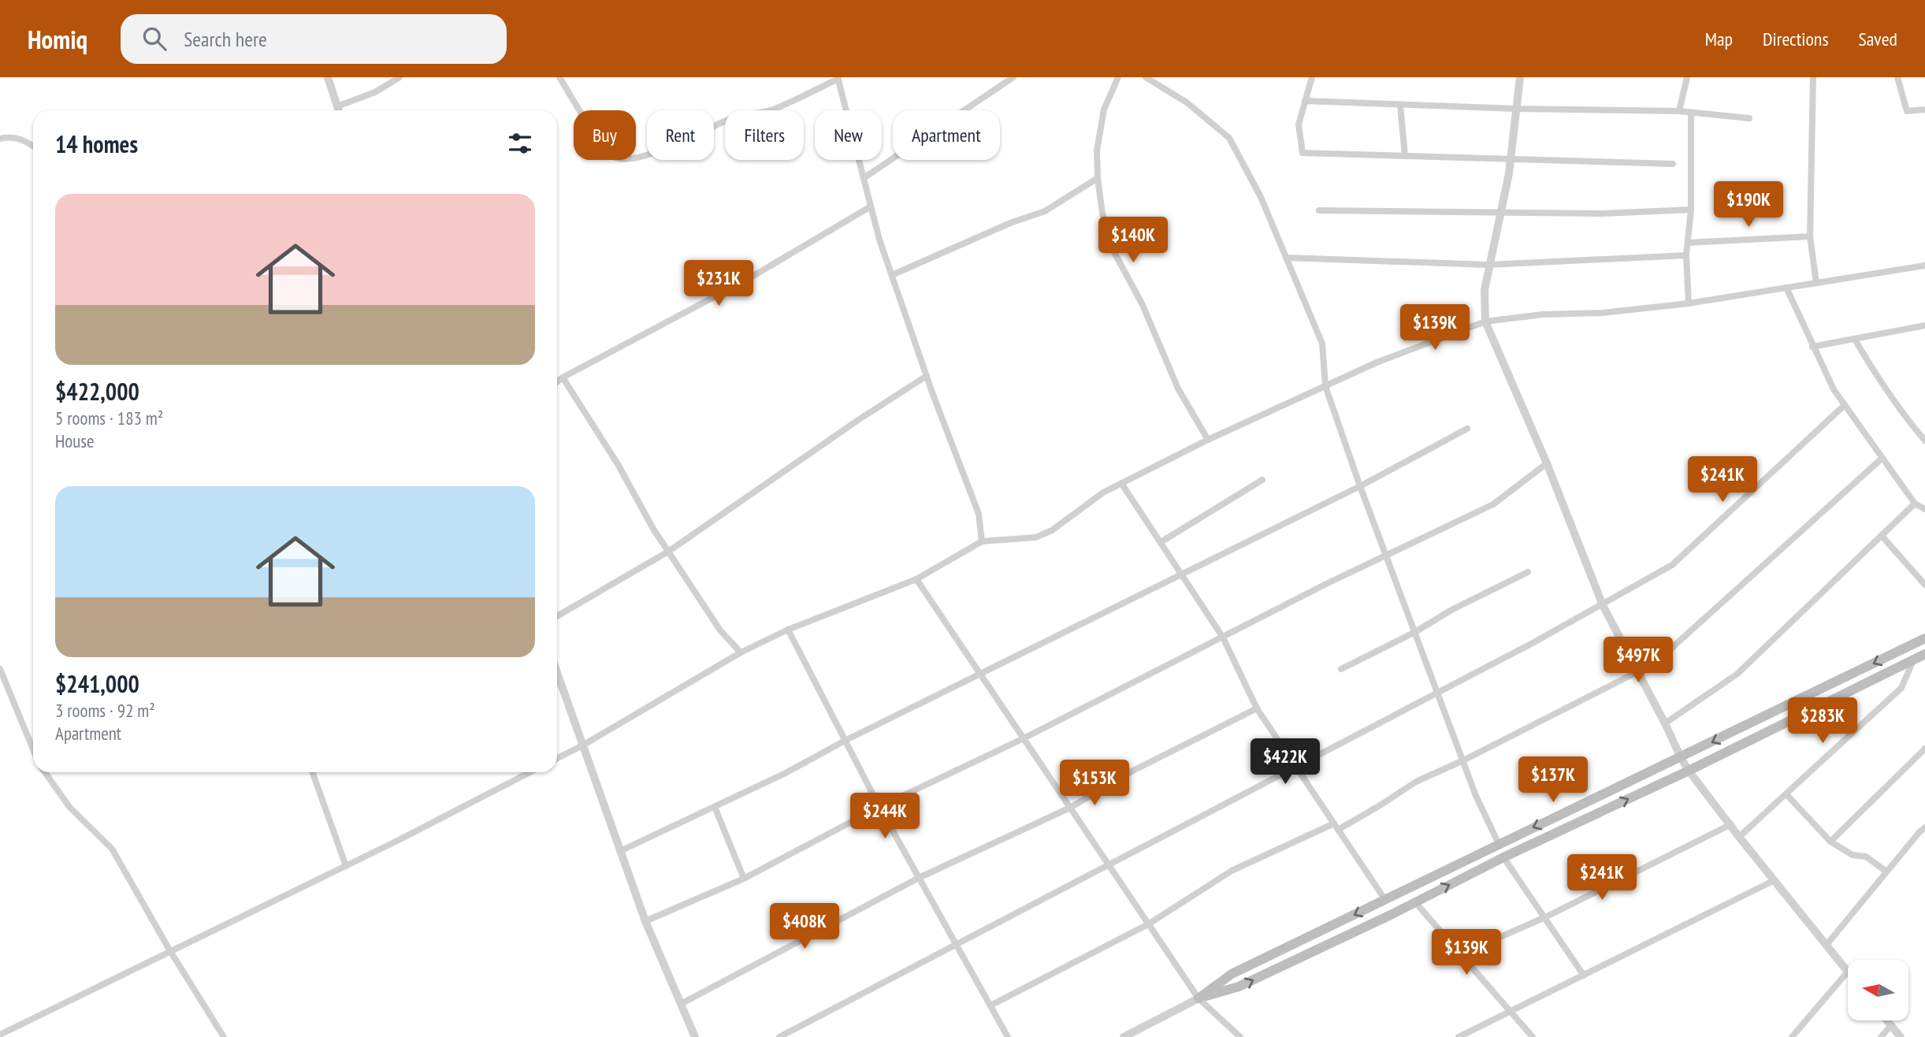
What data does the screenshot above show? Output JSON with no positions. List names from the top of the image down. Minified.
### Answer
{"north":"left","page":{"header":"Homiq","search":"Search here","nav":["Map","Directions","Saved"],"chip":["Buy","Rent","Filters","New","Apartment"],"heading":"14 homes","list":[{"name":"$422,000","note":"5 rooms · 183 m² · House"},{"name":"$241,000","note":"3 rooms · 92 m² · Apartment"}],"price":["$190K","$140K","$231K","$139K","$241K","$497K","$283K","$422K","$137K","$153K","$244K","$241K","$408K","$139K"]}}
